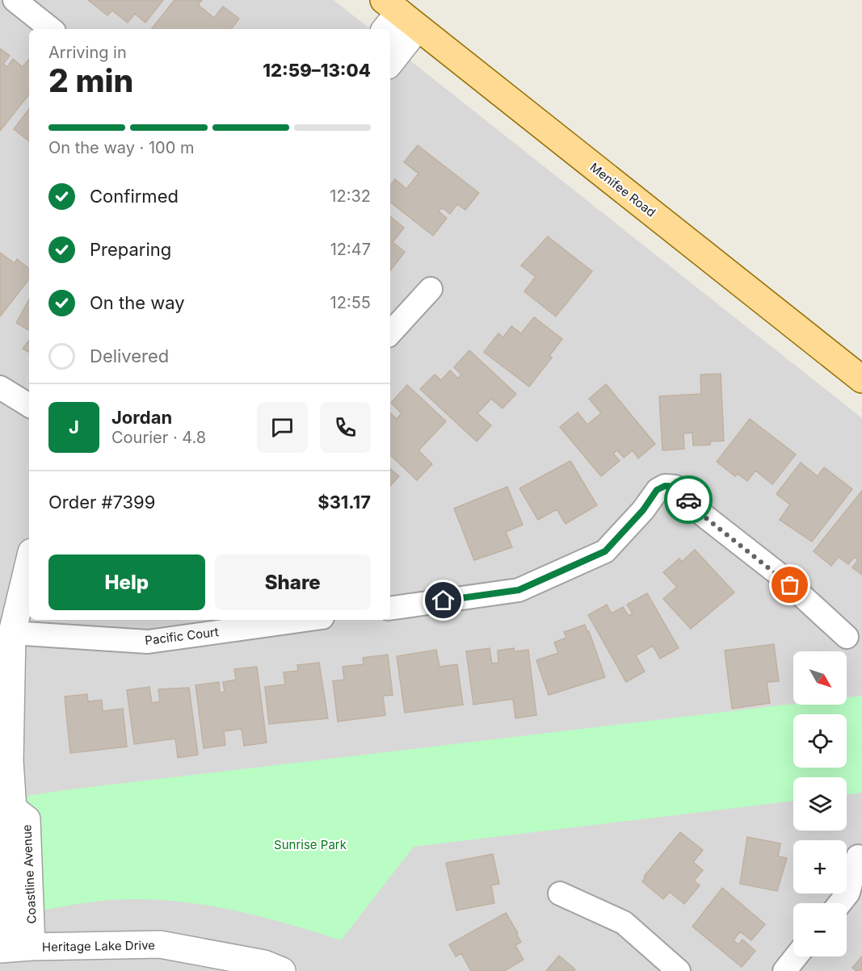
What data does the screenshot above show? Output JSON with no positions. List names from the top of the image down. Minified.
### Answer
{"streets":{"main road":["Menifee Road"],"street":["Pacific Court","Coastline Avenue","Heritage Lake Drive"]},"crossings":[["Pacific Court","Coastline Avenue"],["Coastline Avenue","Heritage Lake Drive"]],"parks":["Sunrise Park"],"north":"bottom right","page":{"heading":["2 min","Arriving in","12:59–13:04"],"panel":["Jordan","Courier · 4.8","Order #7399","$31.17"],"bar":"On the way · 100 m","list":[["Confirmed","12:32"],["Preparing","12:47"],["On the way","12:55"],"Delivered"],"round":"J","buttons":["Help","Share"],"map_buttons":["+","−"]}}
